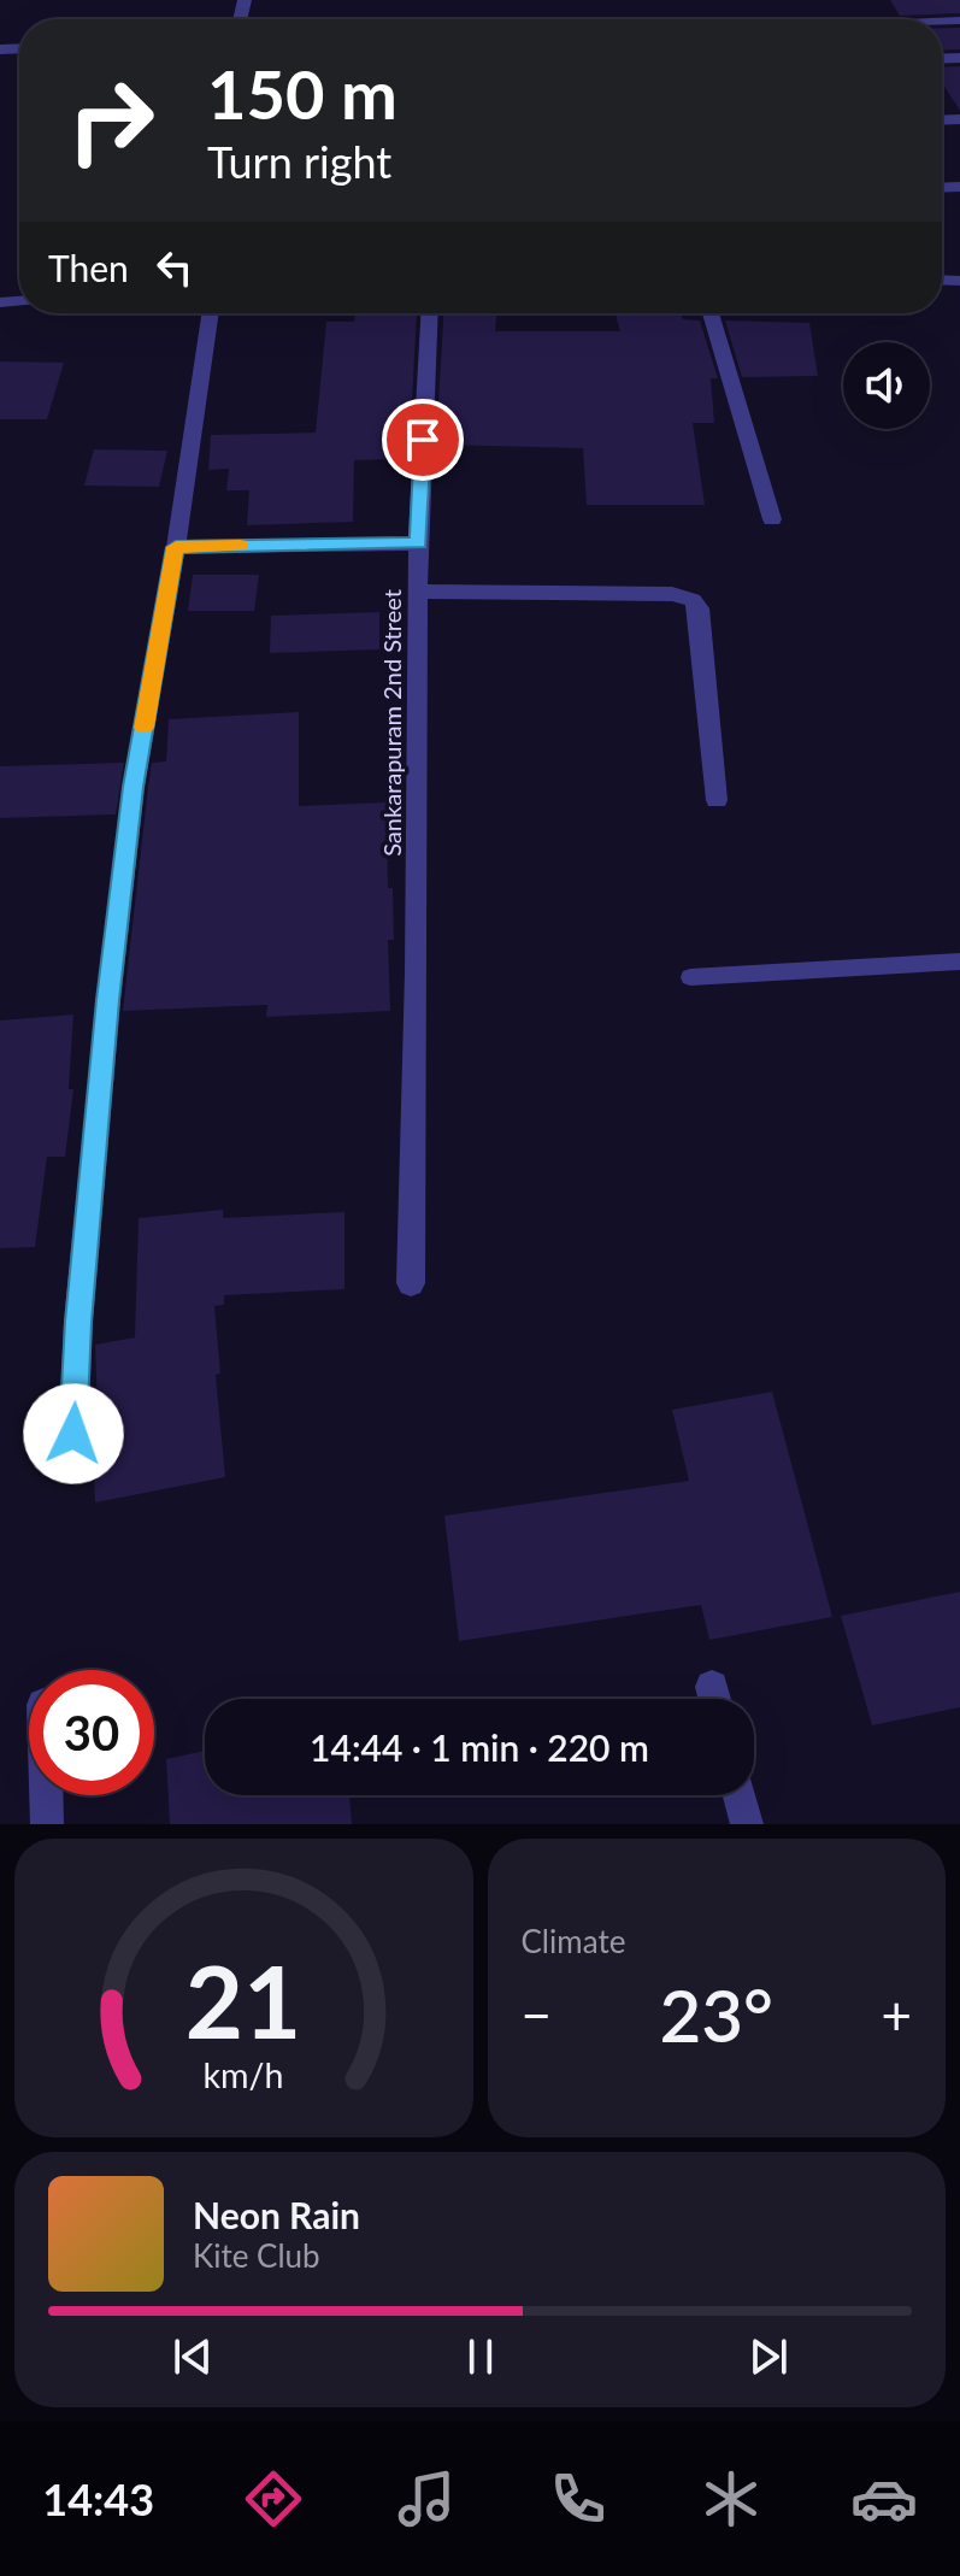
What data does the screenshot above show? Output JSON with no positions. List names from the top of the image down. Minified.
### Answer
{"streets":{"street":["Sankarapuram 2nd Street"]},"page":{"turn":["150 m","Turn right"],"then":"Then","limit":"30","trip":"14:44 · 1 min · 220 m","tile":"Climate","heat":["−","23°","+"],"song":["Neon Rain","Kite Club"],"tabs":"14:43","gauge":["21","km/h"]}}
